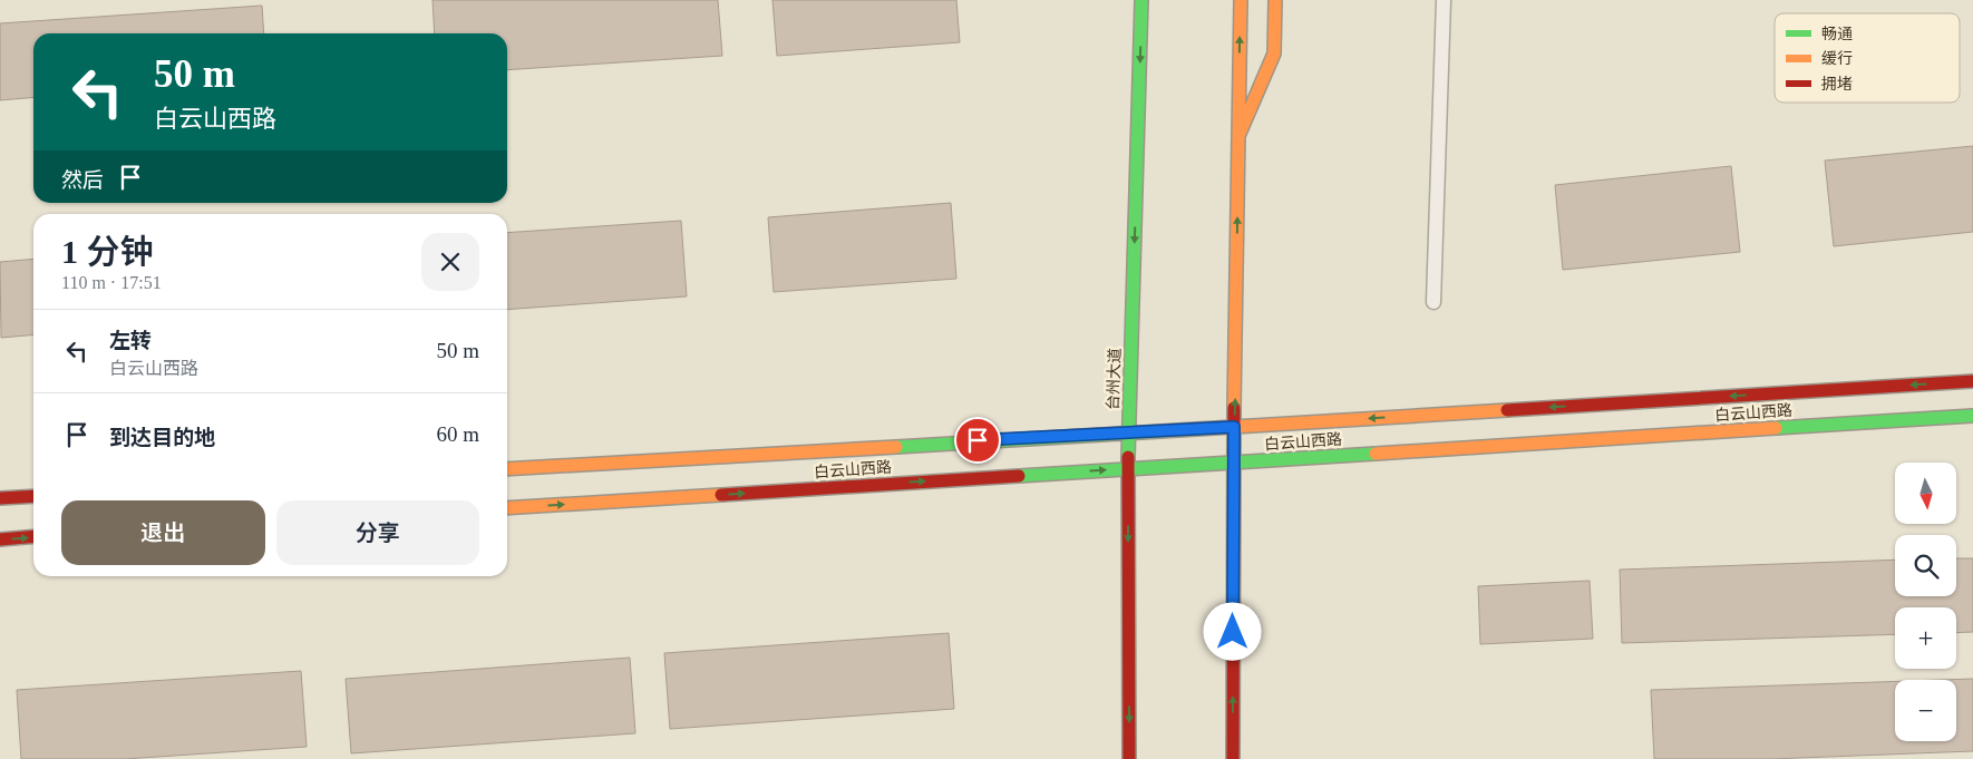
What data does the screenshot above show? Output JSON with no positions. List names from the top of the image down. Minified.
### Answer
{"streets":{"main road":["台州大道","白云山西路"]},"crossings":[["台州大道","白云山西路"]],"legend":["畅通","缓行","拥堵"],"north":"bottom","page":{"turn":["50 m","白云山西路"],"then":"然后","heading":["1 分钟","110 m · 17:51"],"list":[{"name":"左转","note":"白云山西路","value":"50 m"},{"name":"到达目的地","value":"60 m"}],"map_buttons":["+","−"],"buttons":["退出","分享"]}}
